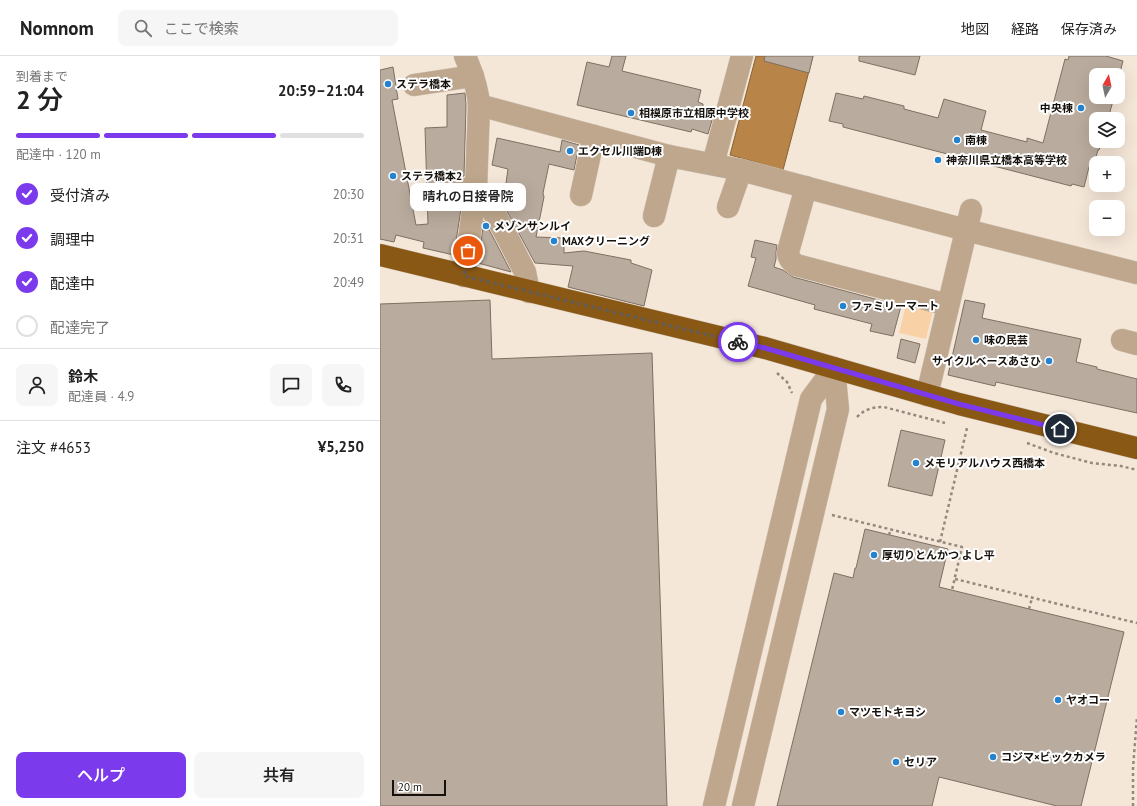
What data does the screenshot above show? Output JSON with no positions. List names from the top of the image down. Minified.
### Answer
{"places":["ステラ橋本","中央棟","相模原市立相原中学校","南棟","エクセル川端D棟","神奈川県立橋本高等学校","ステラ橋本2","メゾンサンルイ","MAXクリーニング","晴れの日接骨院","ファミリーマート","味の民芸","サイクルベースあさひ","メモリアルハウス西橋本","厚切りとんかつ よし平","ヤオコー","マツモトキヨシ","コジマ×ビックカメラ","セリア"],"scale_bar":"20 m","north":"top","page":{"header":"Nomnom","search":"ここで検索","nav":["地図","経路","保存済み"],"heading":["2 分","到着まで","20:59–21:04"],"panel":["鈴木","配達員 · 4.9","注文 #4653","¥5,250"],"map_buttons":["+","−"],"bar":"配達中 · 120 m","list":[["受付済み","20:30"],["調理中","20:31"],["配達中","20:49"],"配達完了"],"bubble":"晴れの日接骨院","buttons":["ヘルプ","共有"],"scale":"20 m"}}
